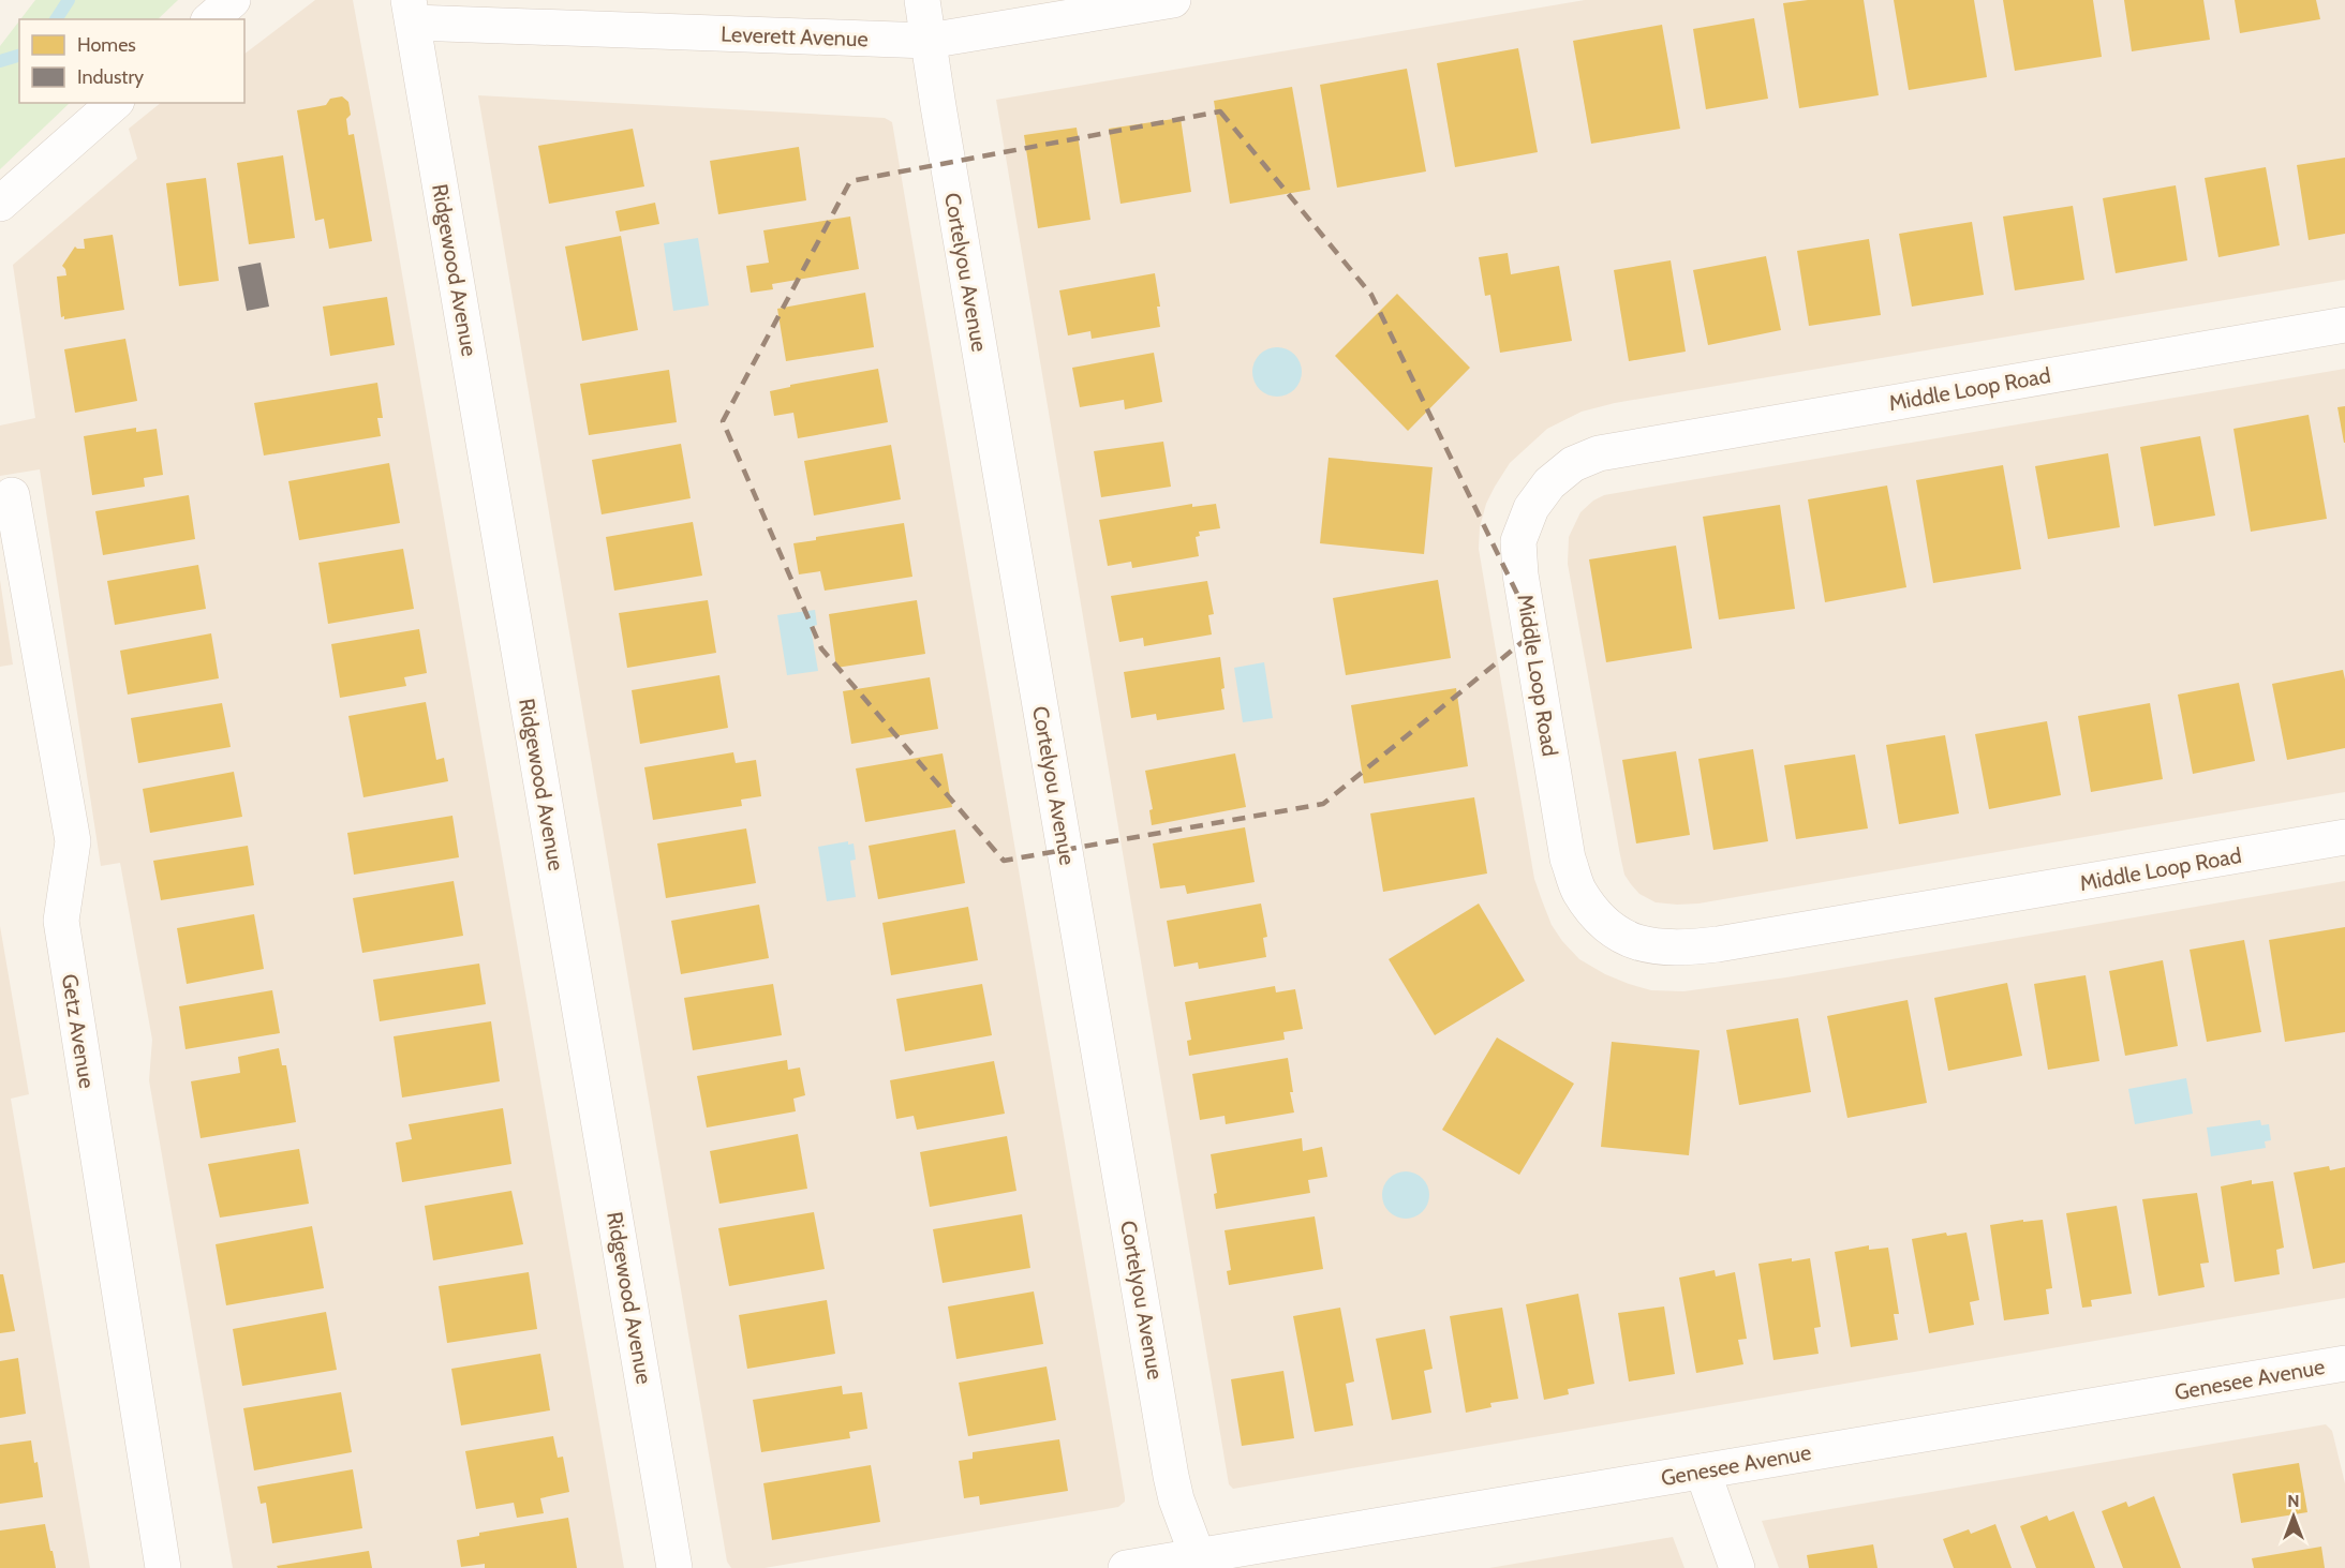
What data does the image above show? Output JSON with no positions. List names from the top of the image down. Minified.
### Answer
{"streets":{"street":["Leverett Avenue","Ridgewood Avenue","Cortelyou Avenue","Middle Loop Road","Getz Avenue","Genesee Avenue"]},"crossings":[["Leverett Avenue","Ridgewood Avenue"],["Leverett Avenue","Cortelyou Avenue"],["Cortelyou Avenue","Genesee Avenue"]],"legend":["Homes","Industry"],"north":"top"}
